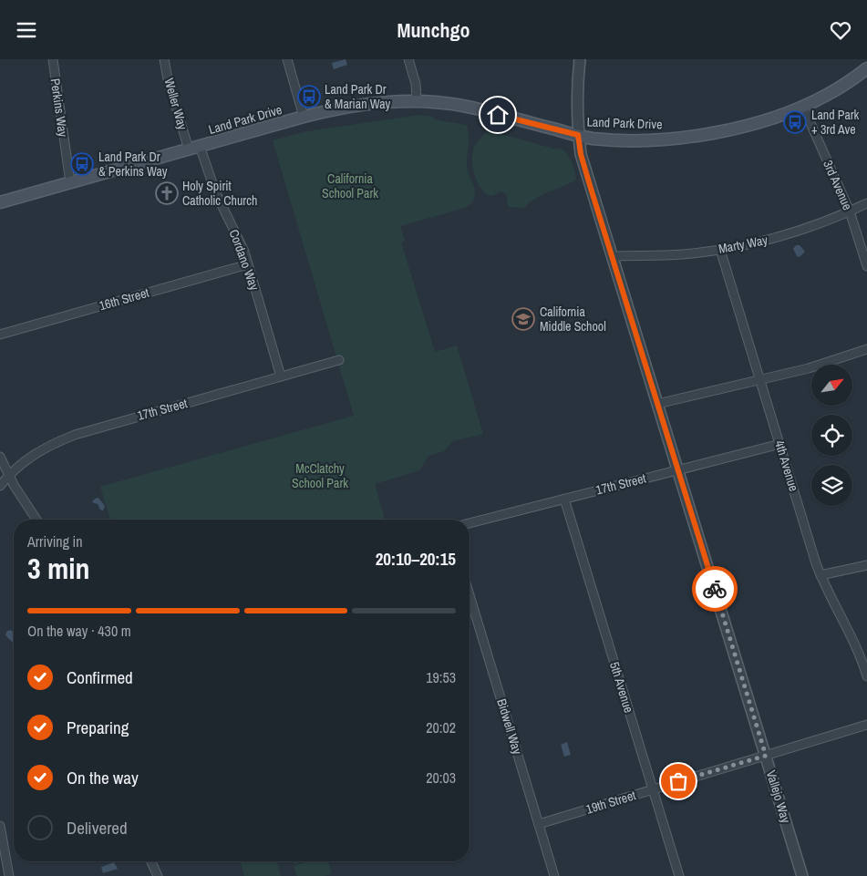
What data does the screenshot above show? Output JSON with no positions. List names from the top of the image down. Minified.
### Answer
{"streets":{"main road":["Land Park Drive"],"street":["Weller Way","Perkins Way","3rd Avenue","Marty Way","Cordano Way","16th Street","17th Street","4th Avenue","5th Avenue","Bidwell Way","Vallejo Way","19th Street"]},"crossings":[["Weller Way","Land Park Drive"],["Weller Way","Cordano Way"],["Perkins Way","Land Park Drive"],["Land Park Drive","3rd Avenue"],["Land Park Drive","Cordano Way"],["Land Park Drive","Vallejo Way"],["3rd Avenue","Marty Way"],["Marty Way","4th Avenue"],["Marty Way","Vallejo Way"],["Cordano Way","16th Street"],["Cordano Way","17th Street"],["17th Street","4th Avenue"],["17th Street","5th Avenue"],["17th Street","Vallejo Way"],["5th Avenue","19th Street"],["Bidwell Way","19th Street"],["Vallejo Way","19th Street"]],"parks":["California School Park","McClatchy School Park"],"places":{"bus stop":["Land Park Dr & Marian Way","Land Park + 3rd Ave","Land Park Dr & Perkins Way"],"church":["Holy Spirit Catholic Church"],"school or university":["California Middle School"]},"north":"top right","page":{"header":"Munchgo","heading":["3 min","Arriving in","20:10–20:15"],"bar":"On the way · 430 m","list":[["Confirmed","19:53"],["Preparing","20:02"],["On the way","20:03"],"Delivered"]}}
